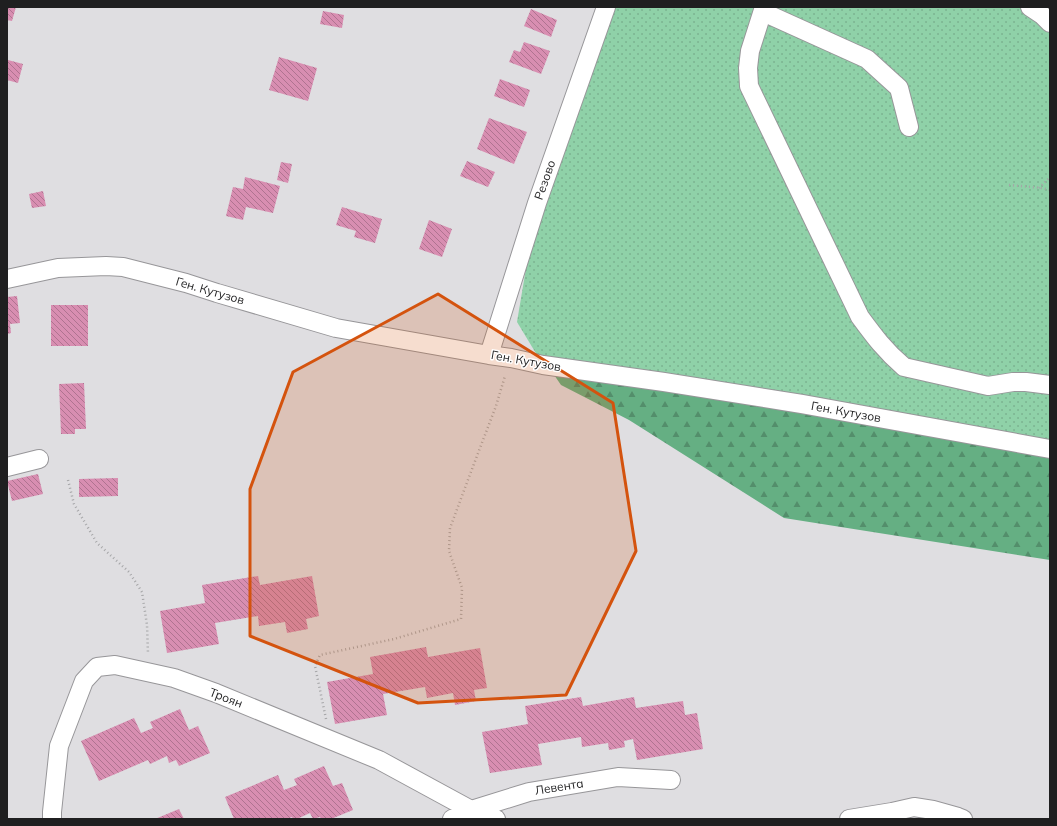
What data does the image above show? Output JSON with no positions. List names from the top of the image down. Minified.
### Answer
{"streets":{"street":["Резово","Ген. Кутузов","Троян","Левента"]},"crossings":[["Резово","Ген. Кутузов"],["Троян","Левента"]]}
